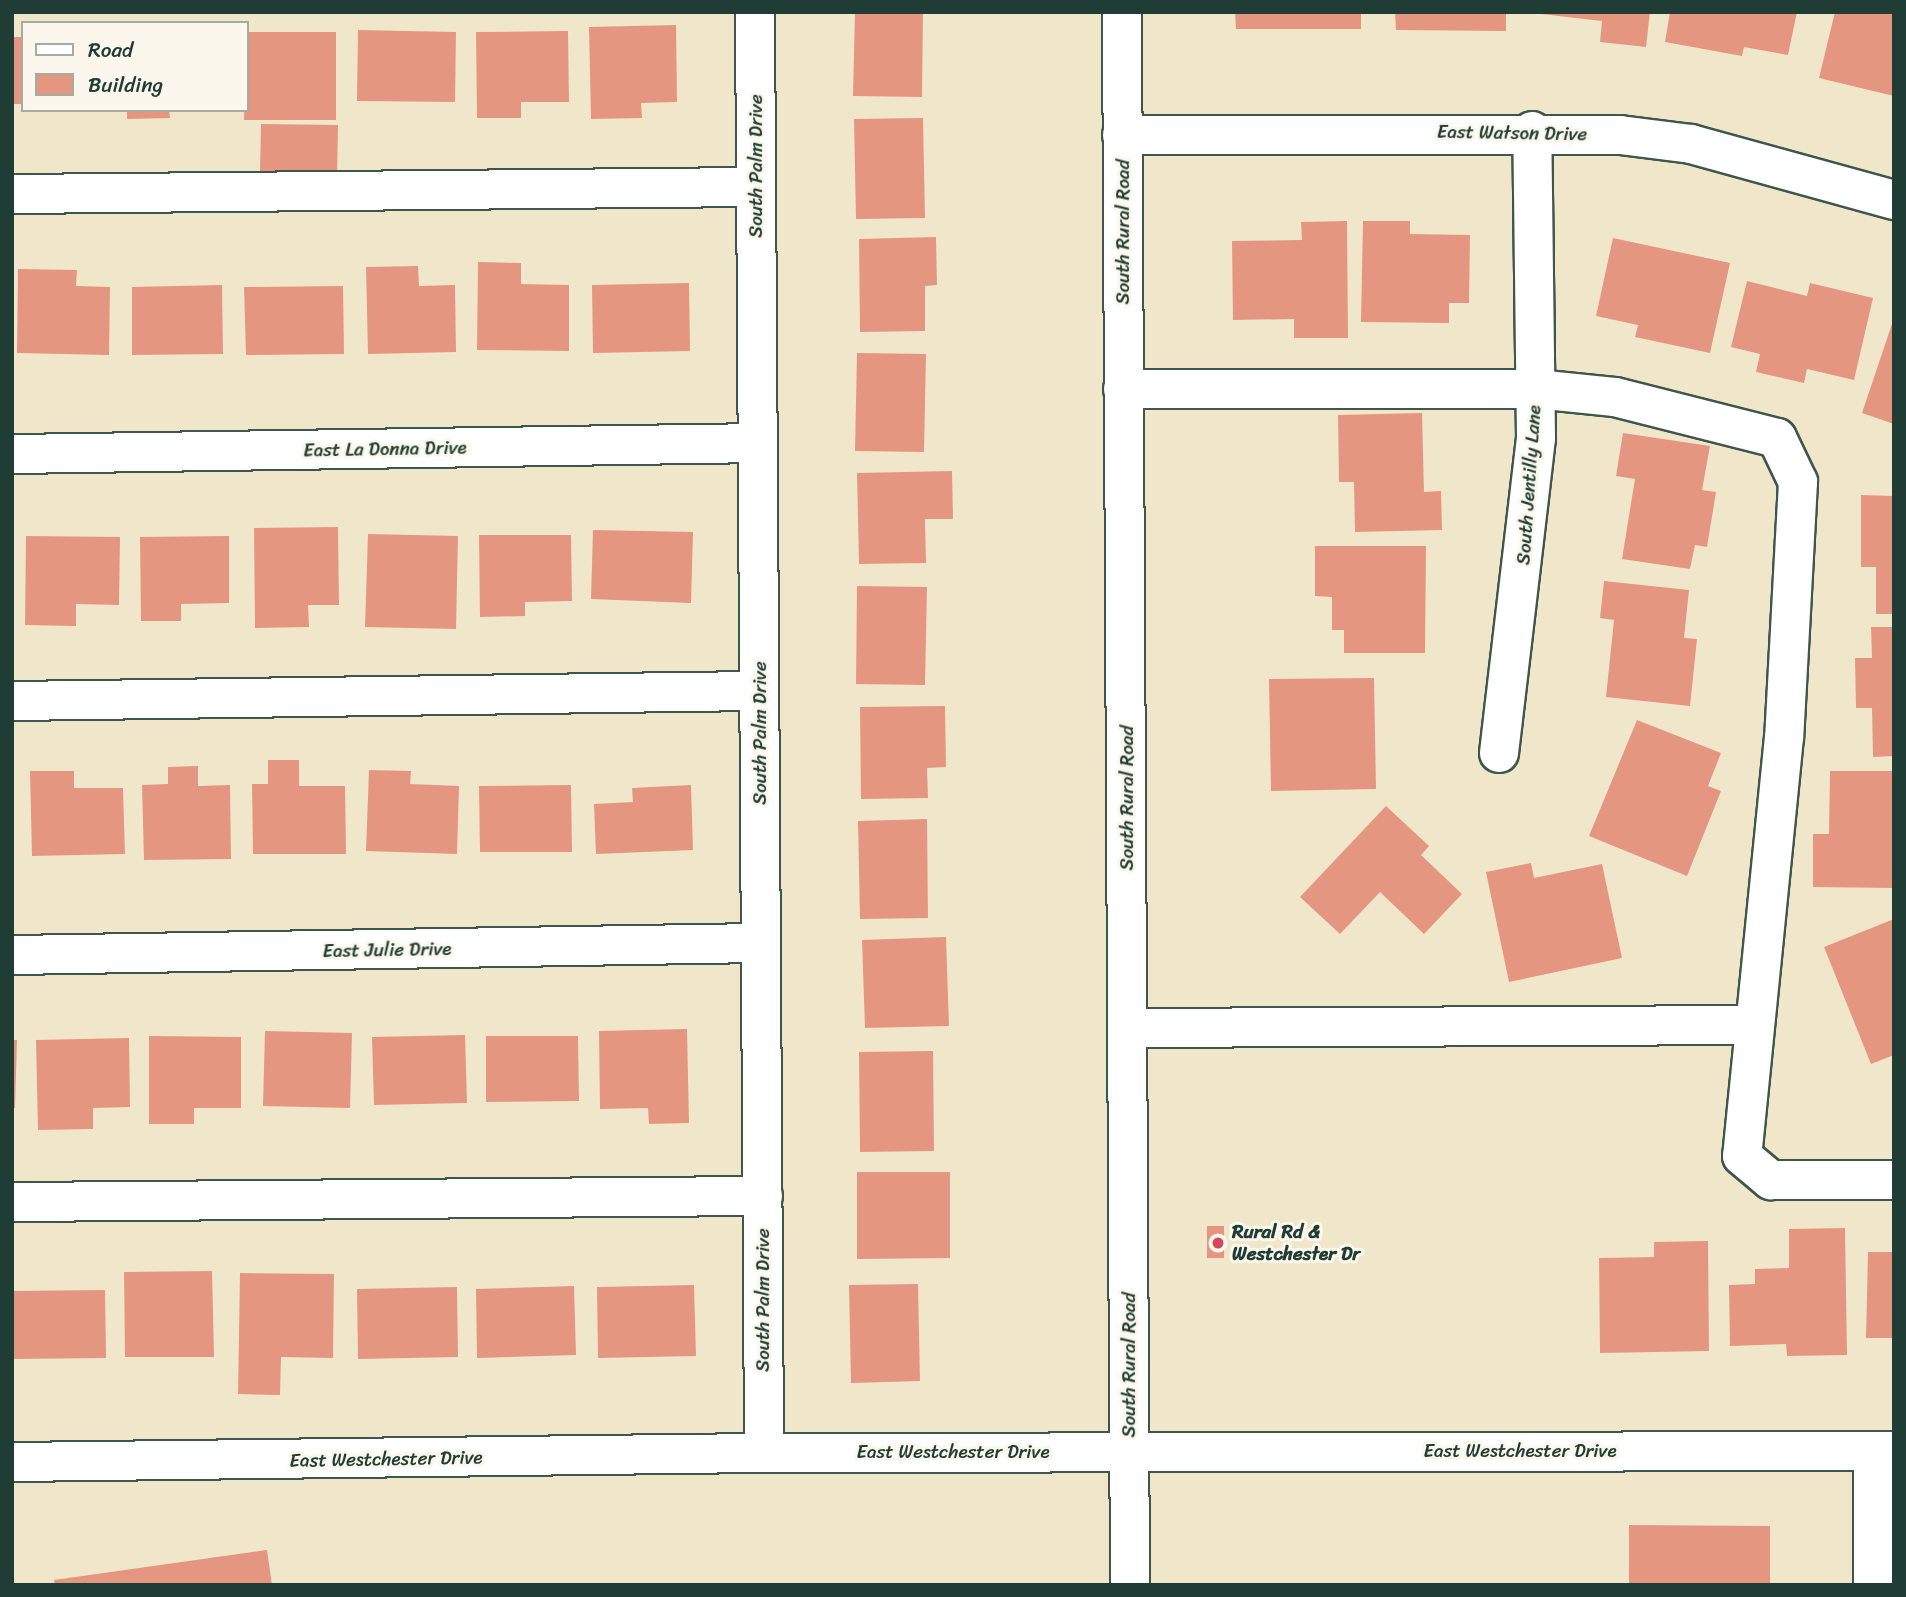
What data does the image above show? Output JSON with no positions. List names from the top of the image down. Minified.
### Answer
{"streets":{"street":["East Watson Drive","South Palm Drive","South Rural Road","East La Donna Drive","South Jentilly Lane","East Julie Drive","East Westchester Drive"]},"crossings":[["East Watson Drive","South Rural Road"],["East Watson Drive","South Jentilly Lane"],["South Palm Drive","East La Donna Drive"],["South Palm Drive","East Julie Drive"],["South Palm Drive","East Westchester Drive"],["South Rural Road","East Westchester Drive"]],"places":["Rural Rd & Westchester Dr"],"legend":["Road","Building"]}
